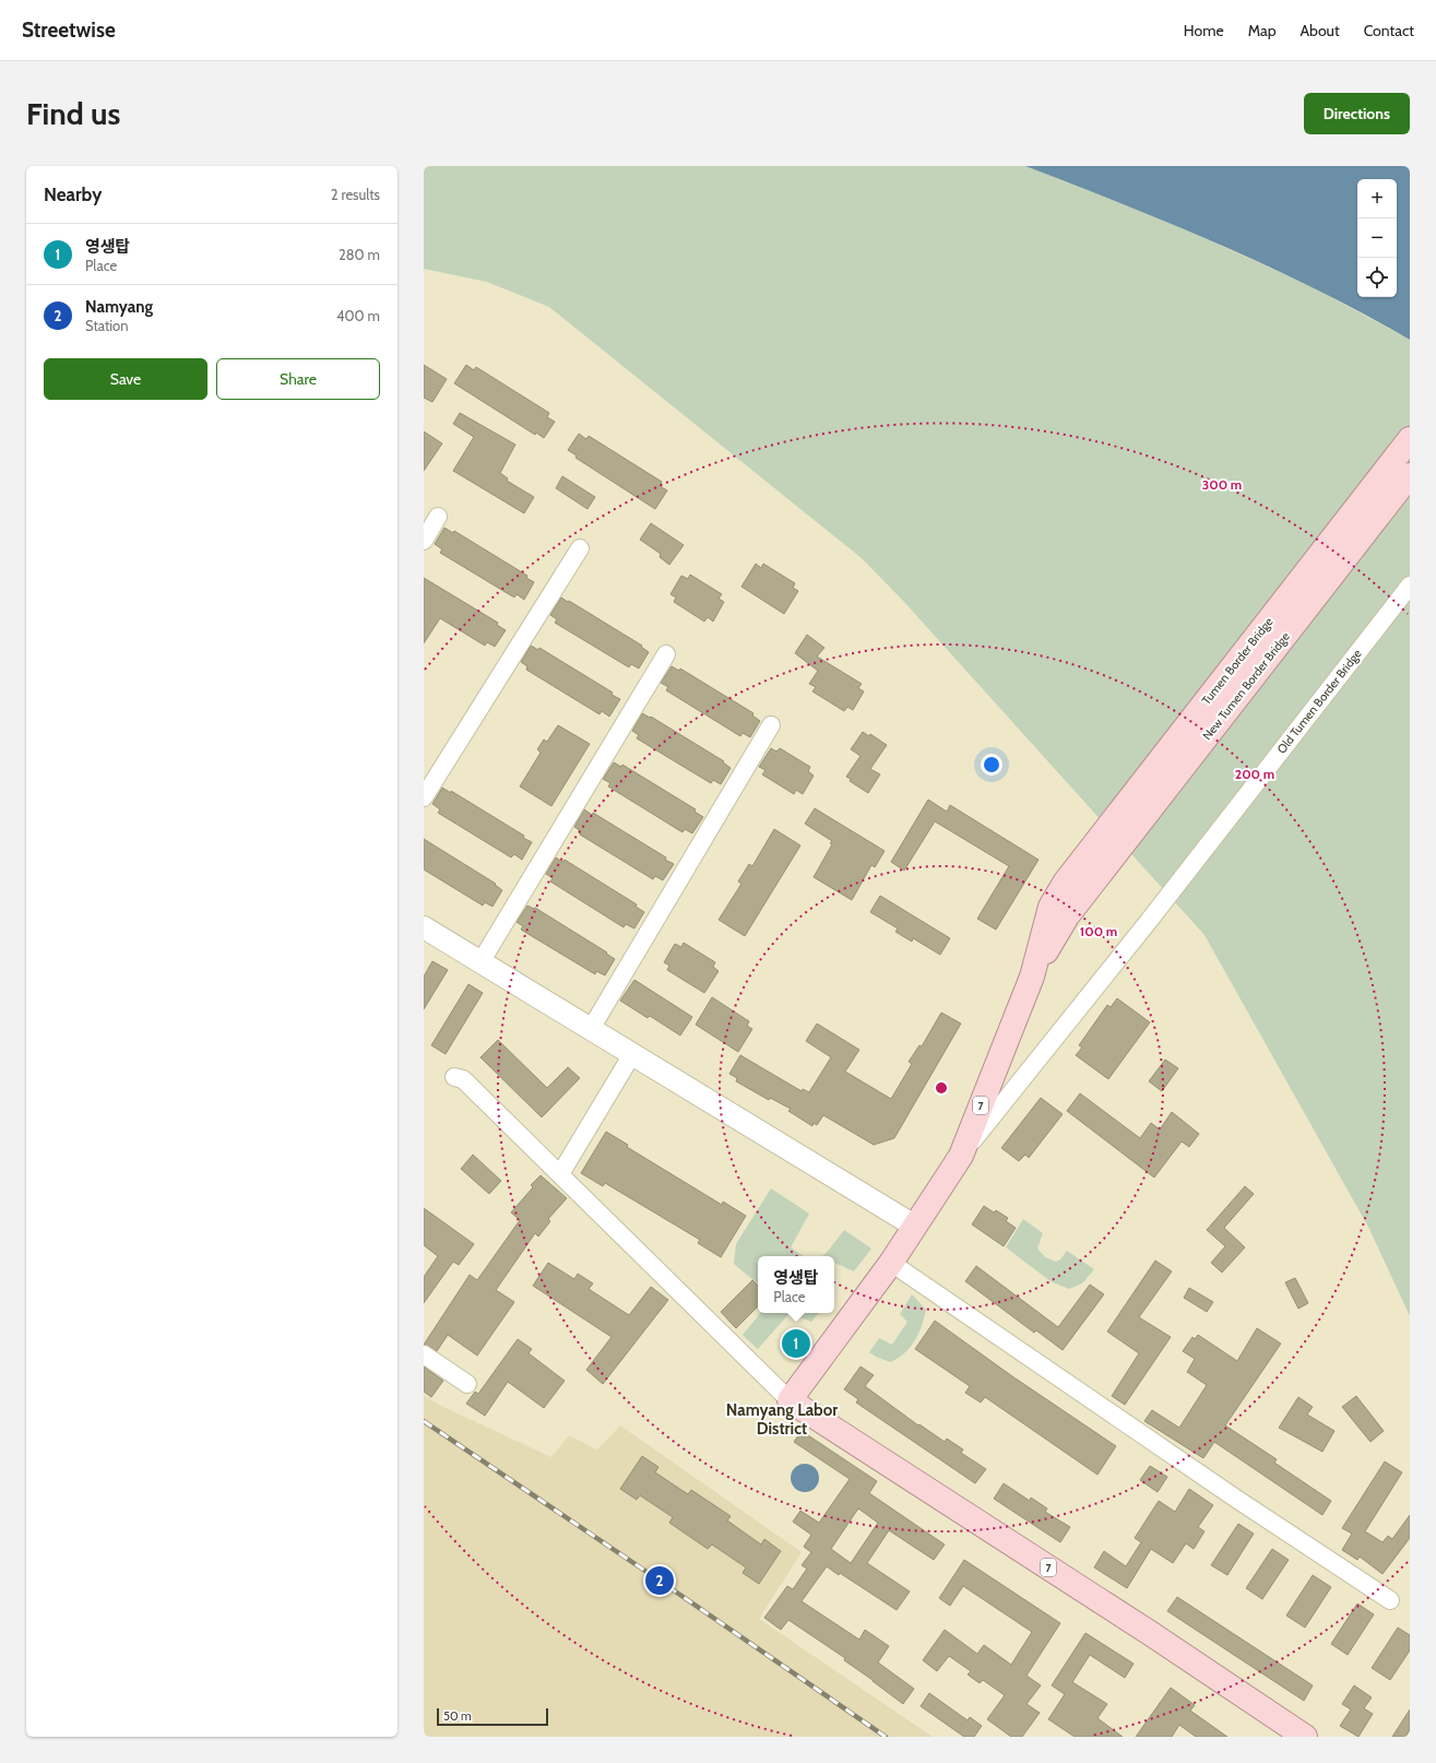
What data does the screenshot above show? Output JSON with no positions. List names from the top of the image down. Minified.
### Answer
{"streets":{"main road":["Tumen Border Bridge","New Tumen Border Bridge","7"],"street":["Old Tumen Border Bridge"]},"crossings":[["Tumen Border Bridge","New Tumen Border Bridge"],["Tumen Border Bridge","7"],["New Tumen Border Bridge","7"],["Old Tumen Border Bridge","7"]],"districts":["Namyang Labor District"],"scale_bar":"50 m","page":{"header":"Streetwise","nav":["Home","Map","About","Contact"],"buttons":["Directions",["Save","Share"]],"title":"Find us","heading":["Nearby","2 results"],"map_buttons":["+","−"],"list":[{"mark":"1","name":"영생탑","note":"Place","value":"280 m"},{"mark":"2","name":"Namyang","note":"Station","value":"400 m"}],"popup":["영생탑","Place"],"pins":["1","2"],"scale":"50 m"},"rings":["300 m","200 m","100 m"]}
